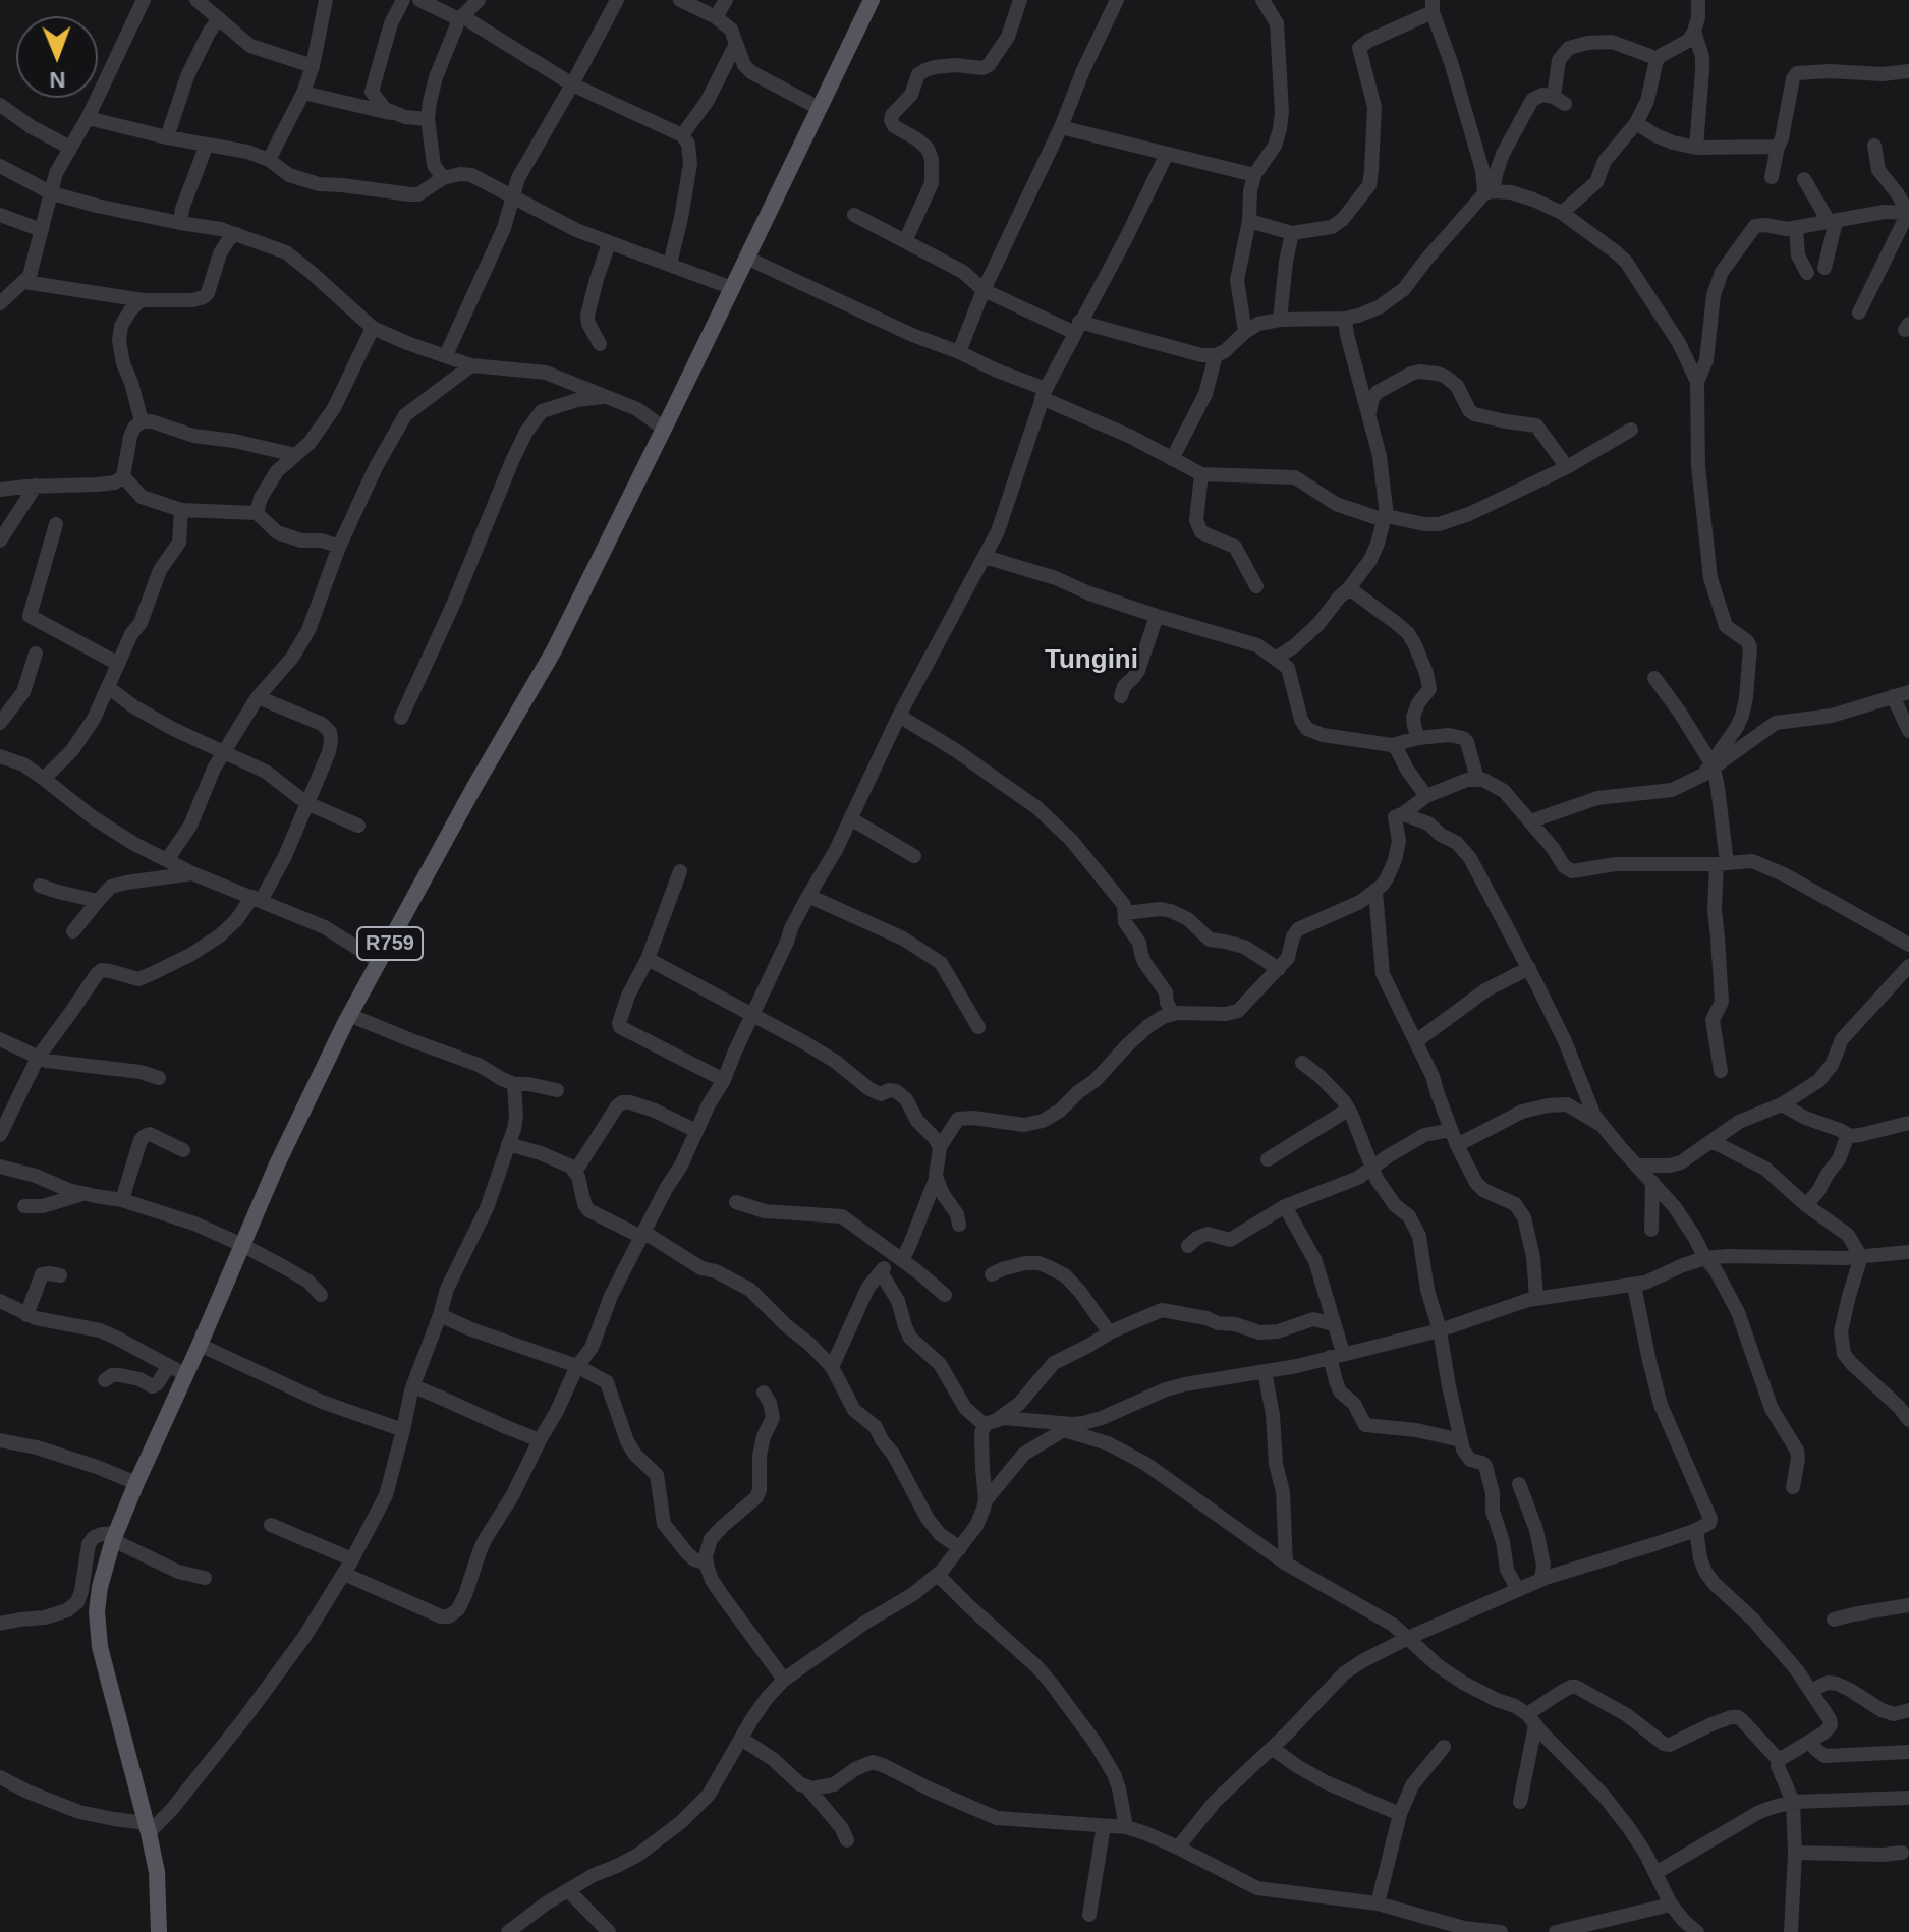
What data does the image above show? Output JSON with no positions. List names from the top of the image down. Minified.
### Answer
{"streets":{"main road":["R759"]},"districts":["Tungini"],"north":"bottom"}
